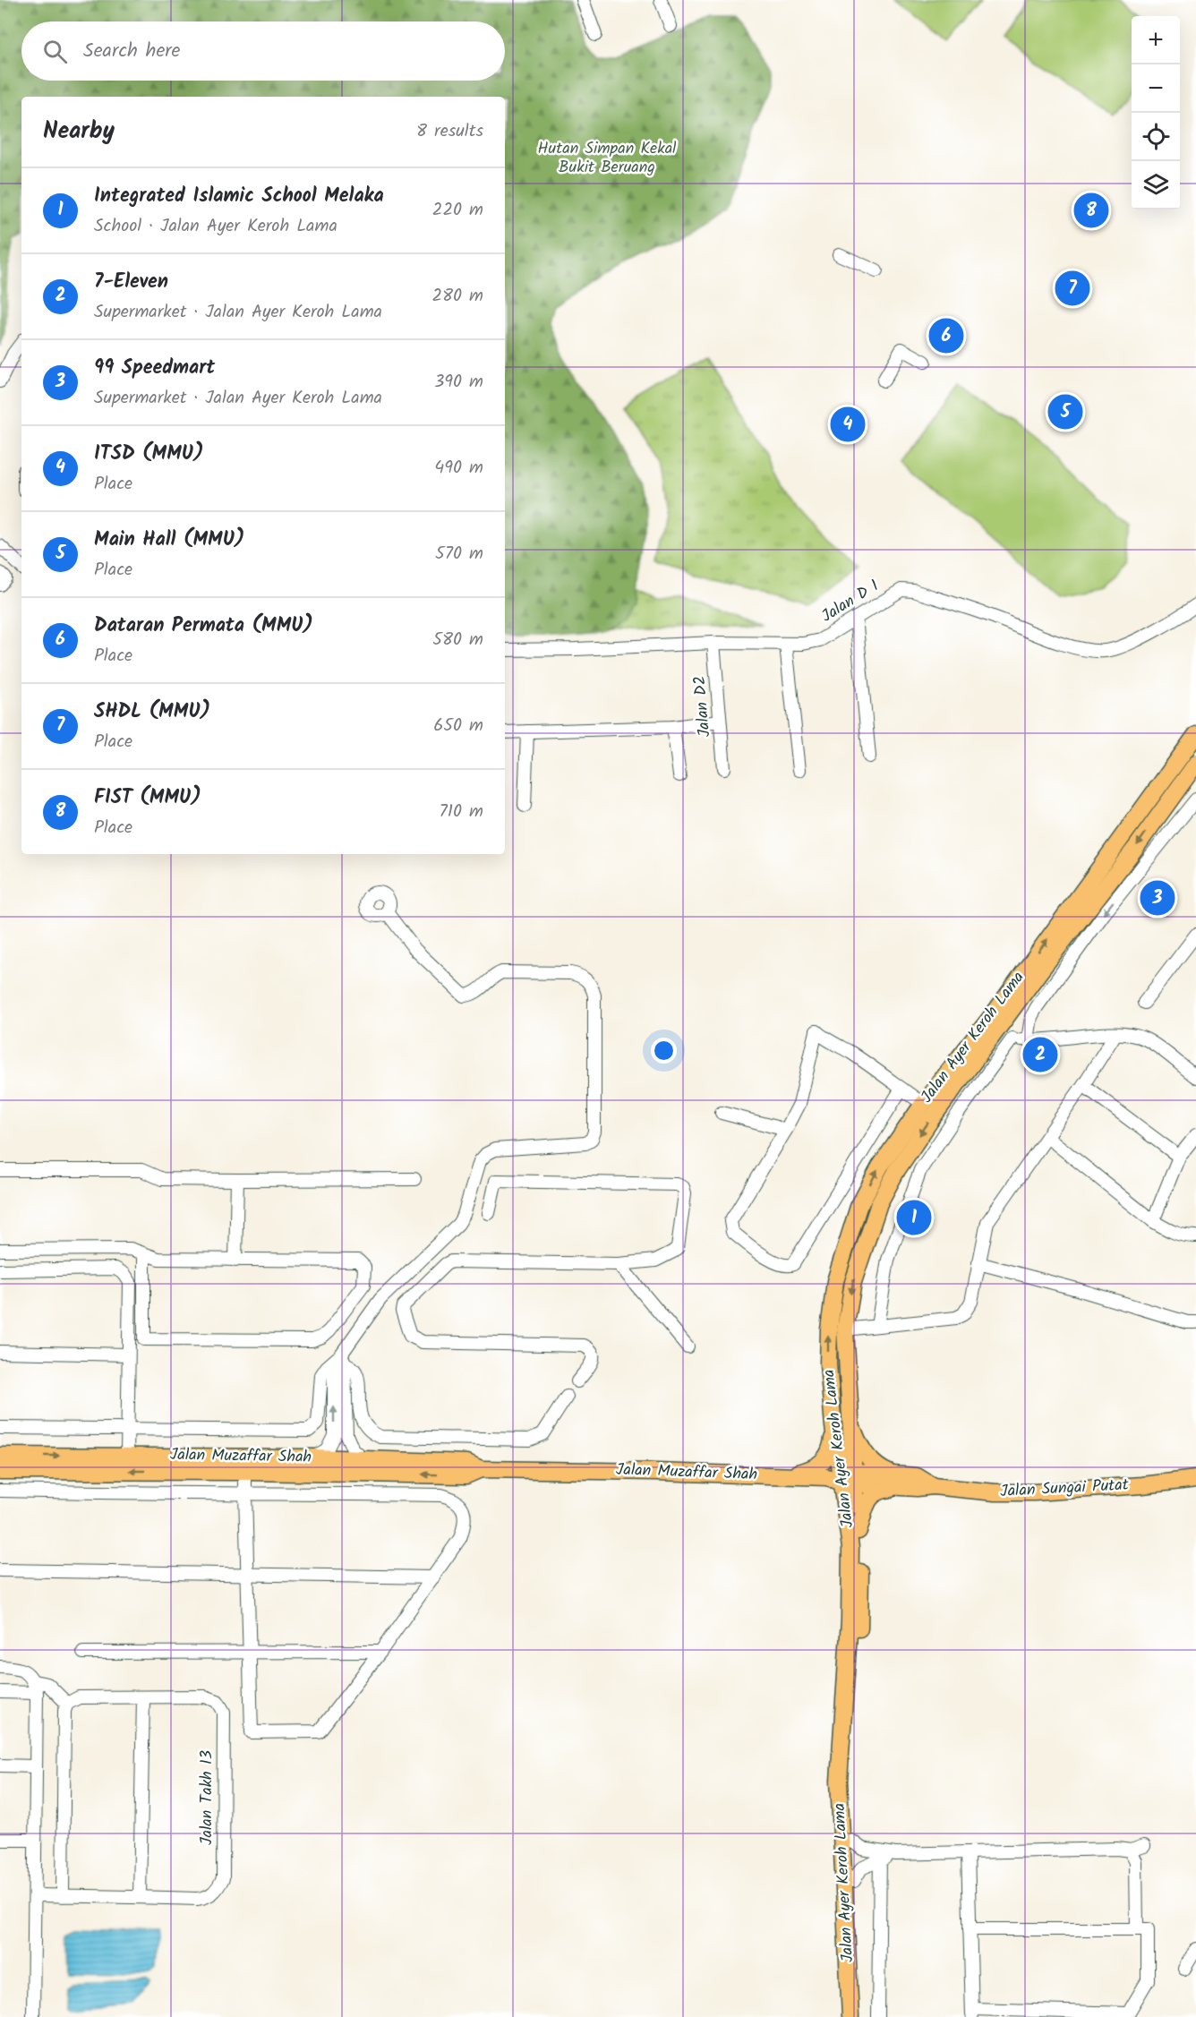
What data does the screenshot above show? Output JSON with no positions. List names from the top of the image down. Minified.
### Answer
{"streets":{"main road":["Jalan Ayer Keroh Lama","Jalan Muzaffar Shah","Jalan Sungai Putat"],"street":["Jalan D 1","Jalan D2","Jalan Takh 13"]},"crossings":[["Jalan D 1","Jalan D2"],["Jalan Ayer Keroh Lama","Jalan Muzaffar Shah"],["Jalan Ayer Keroh Lama","Jalan Sungai Putat"],["Jalan Muzaffar Shah","Jalan Sungai Putat"]],"parks":["Hutan Simpan Kekal Bukit Beruang"],"page":{"map_buttons":["+","−"],"search":"Search here","heading":["Nearby","8 results"],"list":[{"mark":"1","name":"Integrated Islamic School Melaka","note":"School · Jalan Ayer Keroh Lama","value":"220 m"},{"mark":"2","name":"7-Eleven","note":"Supermarket · Jalan Ayer Keroh Lama","value":"280 m"},{"mark":"3","name":"99 Speedmart","note":"Supermarket · Jalan Ayer Keroh Lama","value":"390 m"},{"mark":"4","name":"ITSD (MMU)","note":"Place","value":"490 m"},{"mark":"5","name":"Main Hall (MMU)","note":"Place","value":"570 m"},{"mark":"6","name":"Dataran Permata (MMU)","note":"Place","value":"580 m"},{"mark":"7","name":"SHDL (MMU)","note":"Place","value":"650 m"},{"mark":"8","name":"FIST (MMU)","note":"Place","value":"710 m"}],"pins":["8","7","6","5","4","3","2","1"]}}
